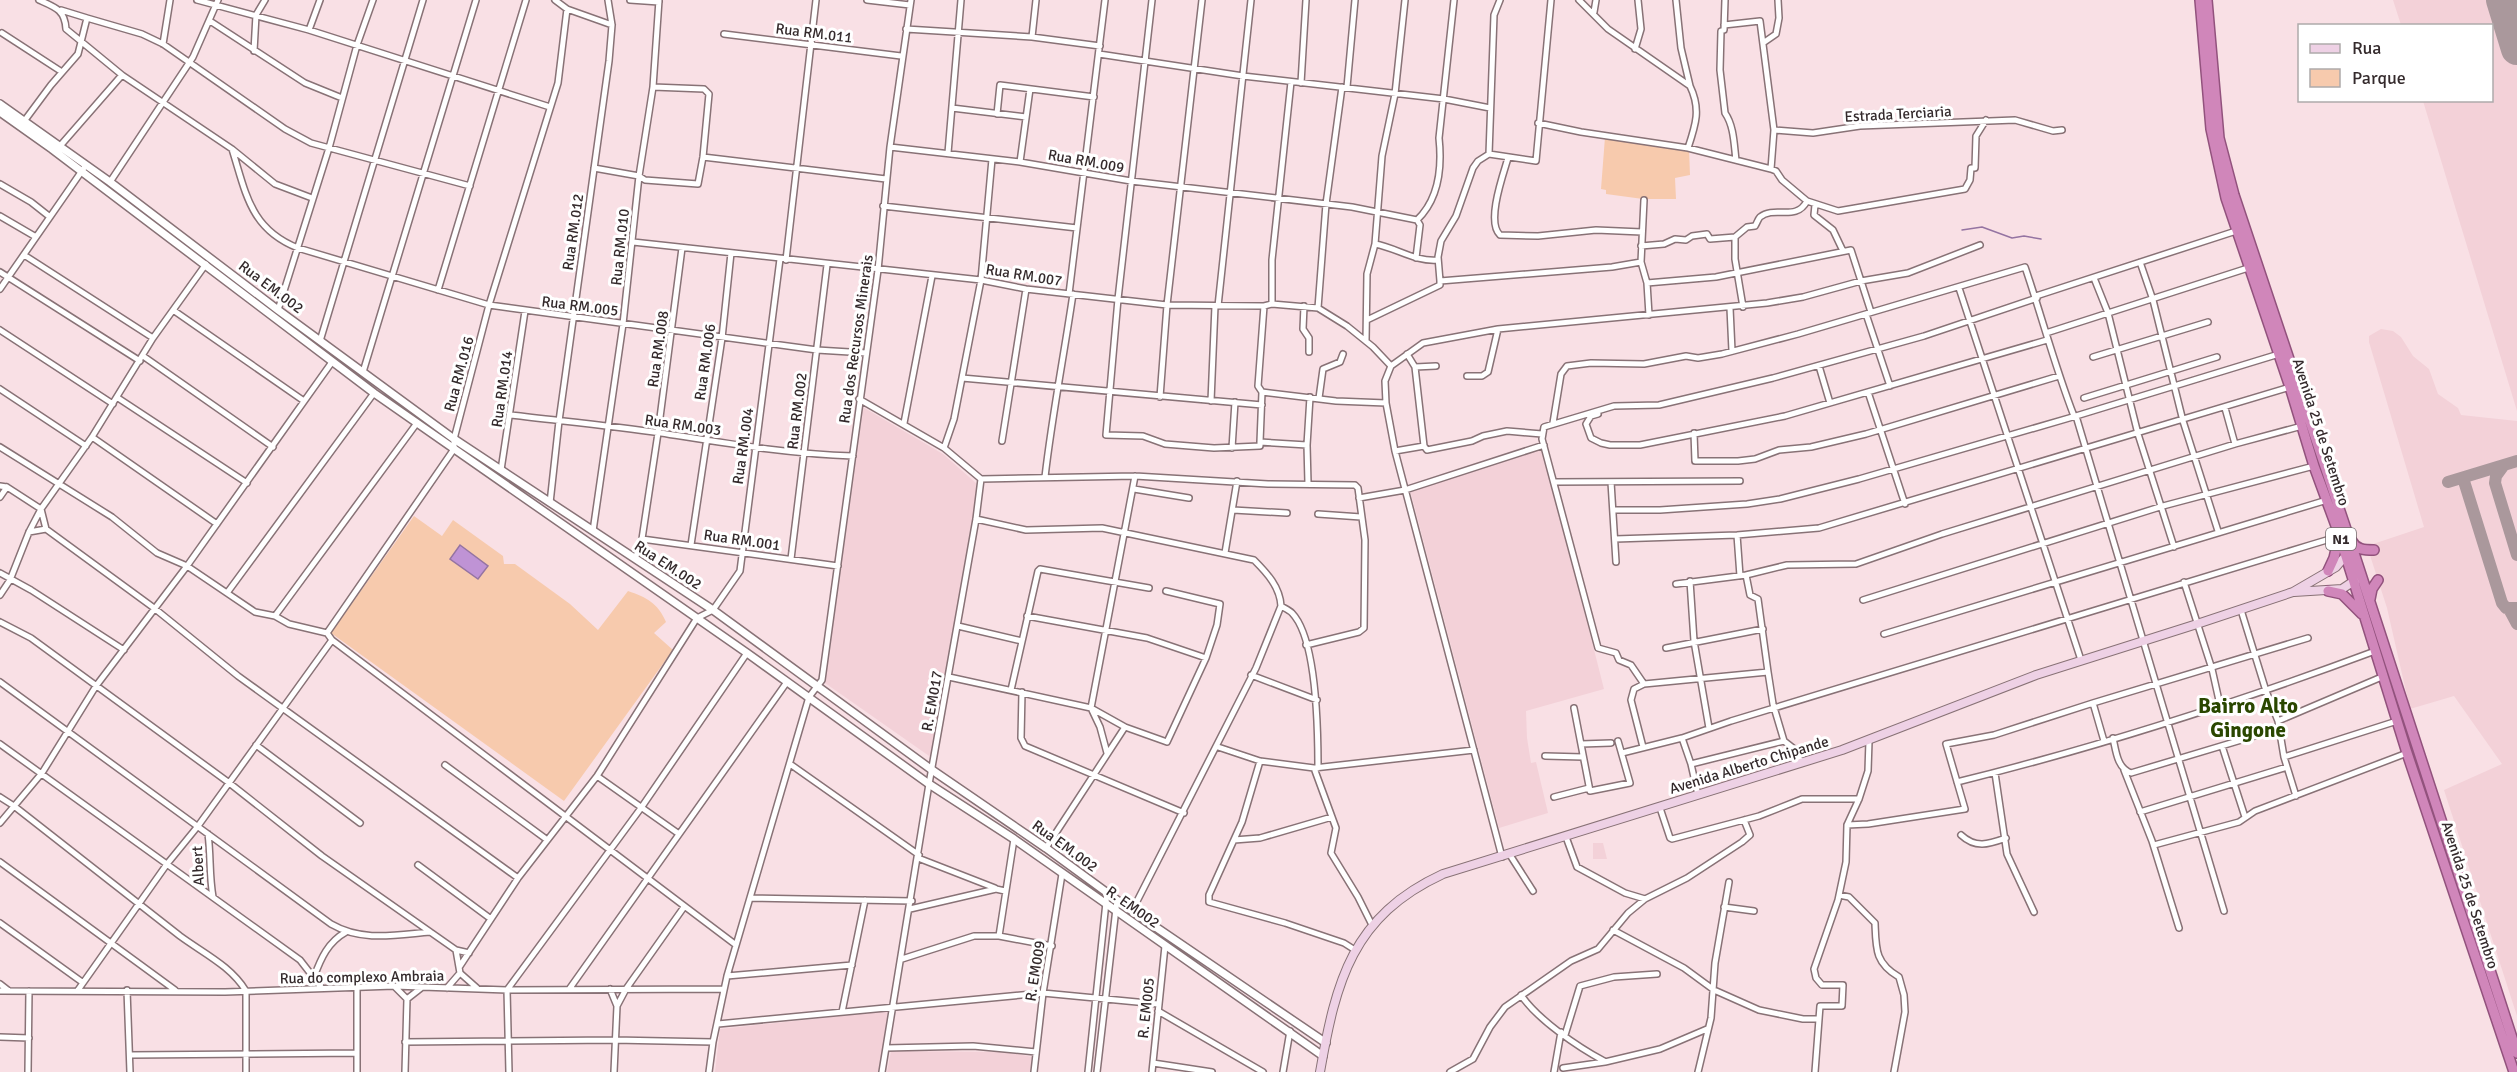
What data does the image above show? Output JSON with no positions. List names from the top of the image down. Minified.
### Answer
{"streets":{"highway":["Avenida 25 de Setembro","N1"],"main road":["Avenida Alberto Chipande"],"street":["Rua RM.011","Estrada Terciaria","Rua RM.009","Rua RM.012","Rua RM.010","Rua RM.007","Rua EM.002","Rua RM.005","Rua dos Recursos Minerais","Rua RM.008","Rua RM.006","Rua RM.016","Rua RM.014","Rua RM.002","Rua RM.003","Rua RM.004","Rua RM.001","R. EM017","Albert","R. EM002","R. EM009","Rua do complexo Ambraia","R. EM005"]},"crossings":[["Rua RM.011","Rua dos Recursos Minerais"],["Rua RM.011","Rua RM.004"],["Rua RM.009","Rua dos Recursos Minerais"],["Rua RM.012","Rua EM.002"],["Rua RM.012","Rua RM.005"],["Rua RM.012","Rua RM.003"],["Rua RM.010","Rua RM.007"],["Rua RM.010","Rua EM.002"],["Rua RM.010","Rua RM.005"],["Rua RM.010","Rua RM.003"],["Rua RM.007","Rua dos Recursos Minerais"],["Rua RM.007","Rua RM.008"],["Rua RM.007","Rua RM.006"],["Rua RM.007","Rua RM.002"],["Rua RM.007","Rua RM.004"],["Rua EM.002","Rua dos Recursos Minerais"],["Rua EM.002","Rua RM.008"],["Rua EM.002","Rua RM.016"],["Rua EM.002","Rua RM.014"],["Rua EM.002","Rua RM.004"],["Rua EM.002","R. EM017"],["Rua EM.002","Avenida Alberto Chipande"],["Rua EM.002","R. EM002"],["Rua RM.005","Rua dos Recursos Minerais"],["Rua RM.005","Rua RM.008"],["Rua RM.005","Rua RM.006"],["Rua RM.005","Rua RM.016"],["Rua RM.005","Rua RM.014"],["Rua RM.005","Rua RM.002"],["Rua RM.005","Rua RM.004"],["Rua dos Recursos Minerais","Rua RM.003"],["Rua dos Recursos Minerais","Rua RM.001"],["Rua RM.008","Rua RM.003"],["Rua RM.008","Rua RM.001"],["Rua RM.006","Rua RM.003"],["Rua RM.006","Rua RM.001"],["Rua RM.014","Rua RM.003"],["Rua RM.002","Rua RM.003"],["Rua RM.002","Rua RM.001"],["Rua RM.003","Rua RM.004"],["Rua RM.004","Rua RM.001"],["R. EM017","R. EM002"],["Avenida Alberto Chipande","R. EM002"],["R. EM002","R. EM009"],["R. EM002","R. EM005"]],"districts":["Bairro Alto Gingone"],"legend":["Rua","Parque"]}
